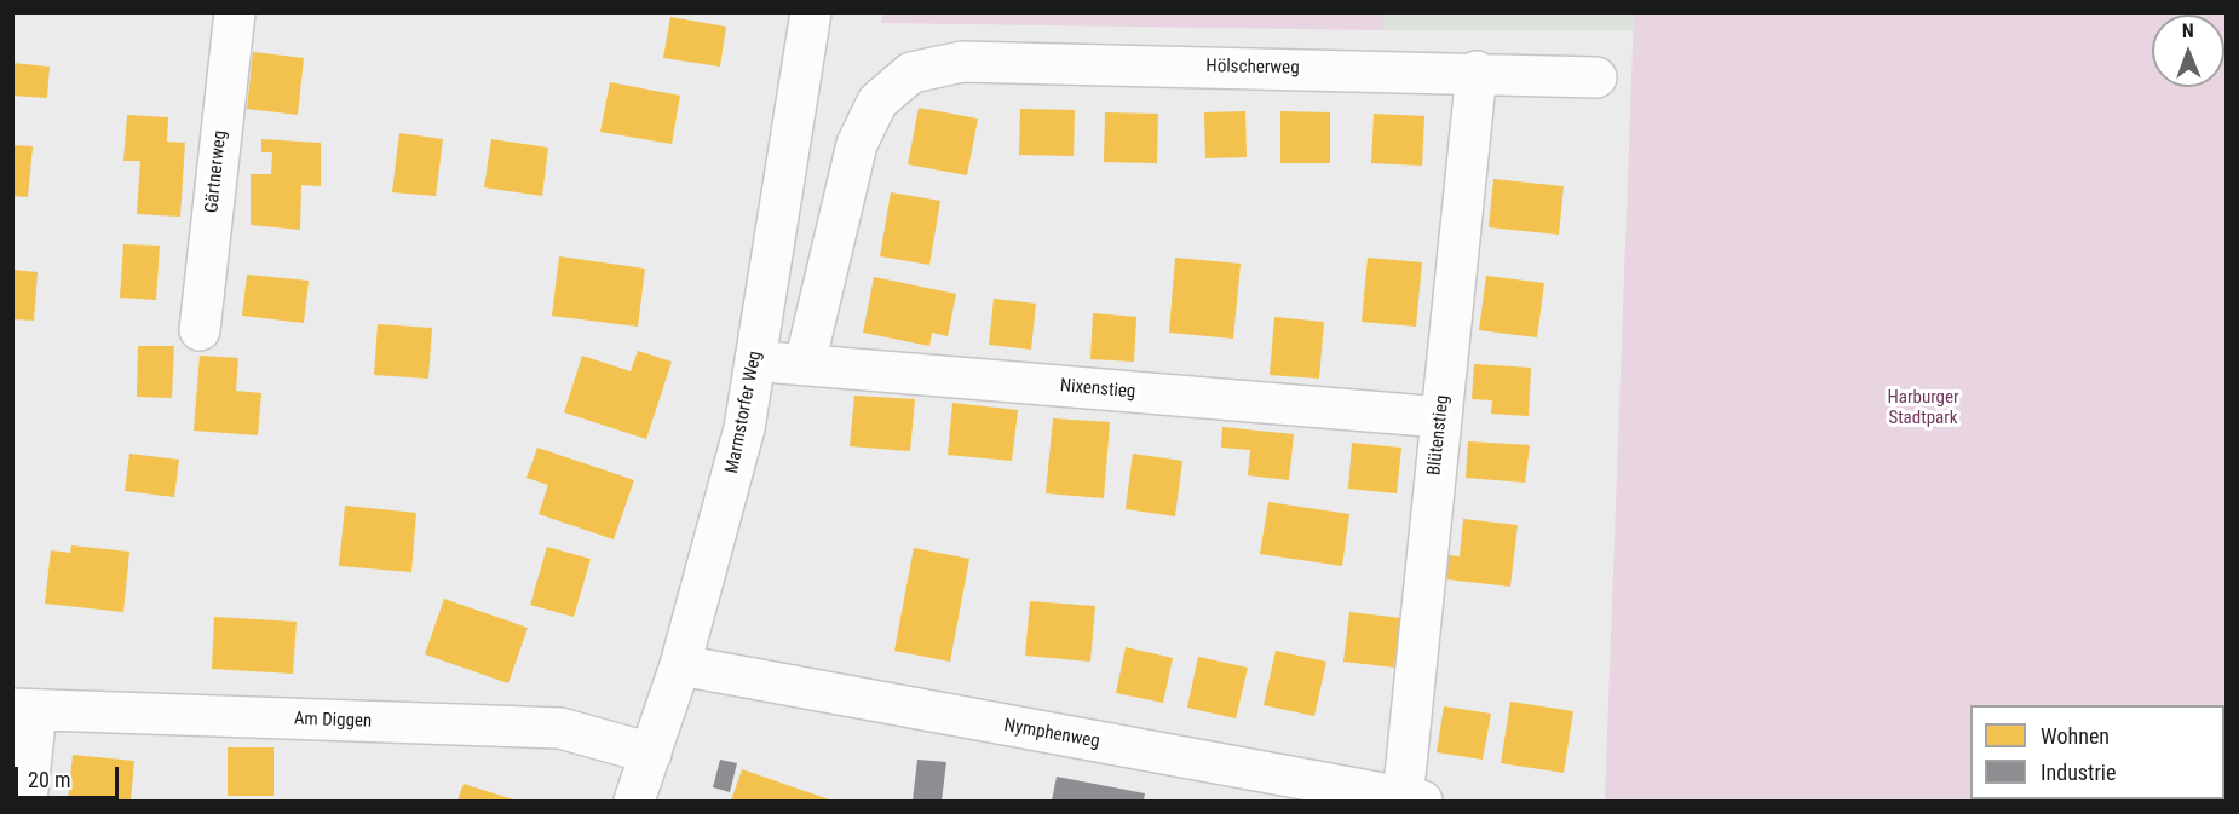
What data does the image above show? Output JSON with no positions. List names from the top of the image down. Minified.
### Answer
{"streets":{"street":["Hölscherweg","Gärtnerweg","Nixenstieg","Marmstorfer Weg","Blütenstieg","Am Diggen","Nymphenweg"]},"crossings":[["Hölscherweg","Nixenstieg"],["Hölscherweg","Blütenstieg"],["Nixenstieg","Marmstorfer Weg"],["Nixenstieg","Blütenstieg"],["Marmstorfer Weg","Am Diggen"],["Marmstorfer Weg","Nymphenweg"],["Blütenstieg","Nymphenweg"]],"parks":["Harburger Stadtpark"],"legend":["Wohnen","Industrie"],"scale_bar":"20 m","north":"top"}
